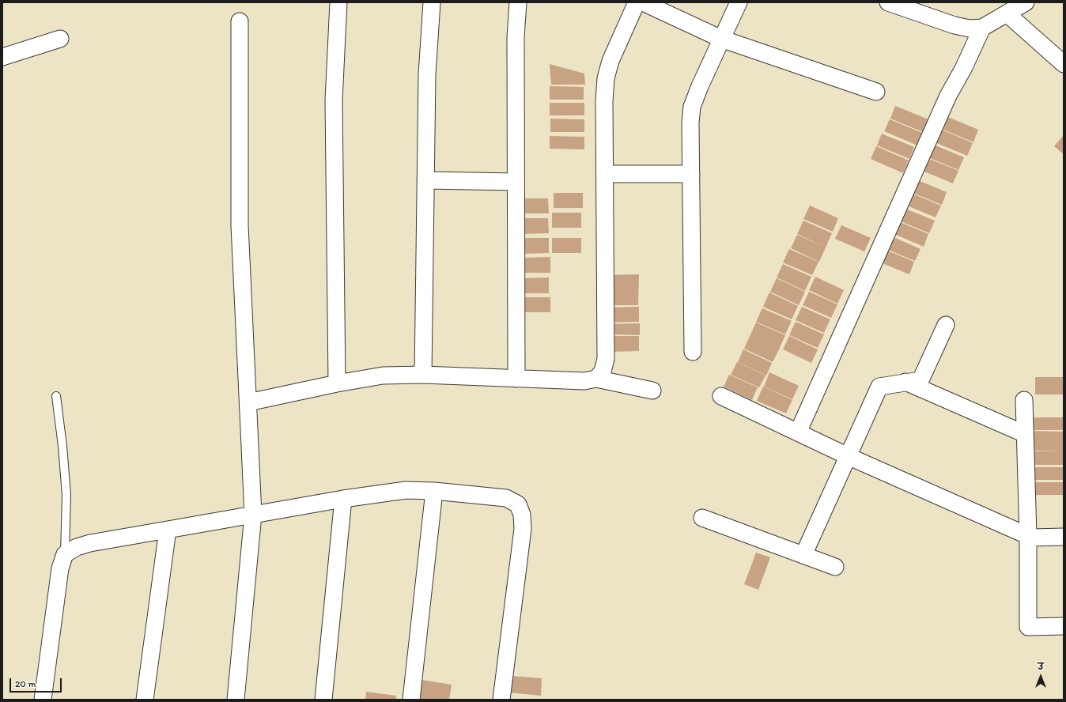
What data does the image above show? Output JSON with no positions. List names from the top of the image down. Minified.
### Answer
{"scale_bar":"20 m","north":"top"}
